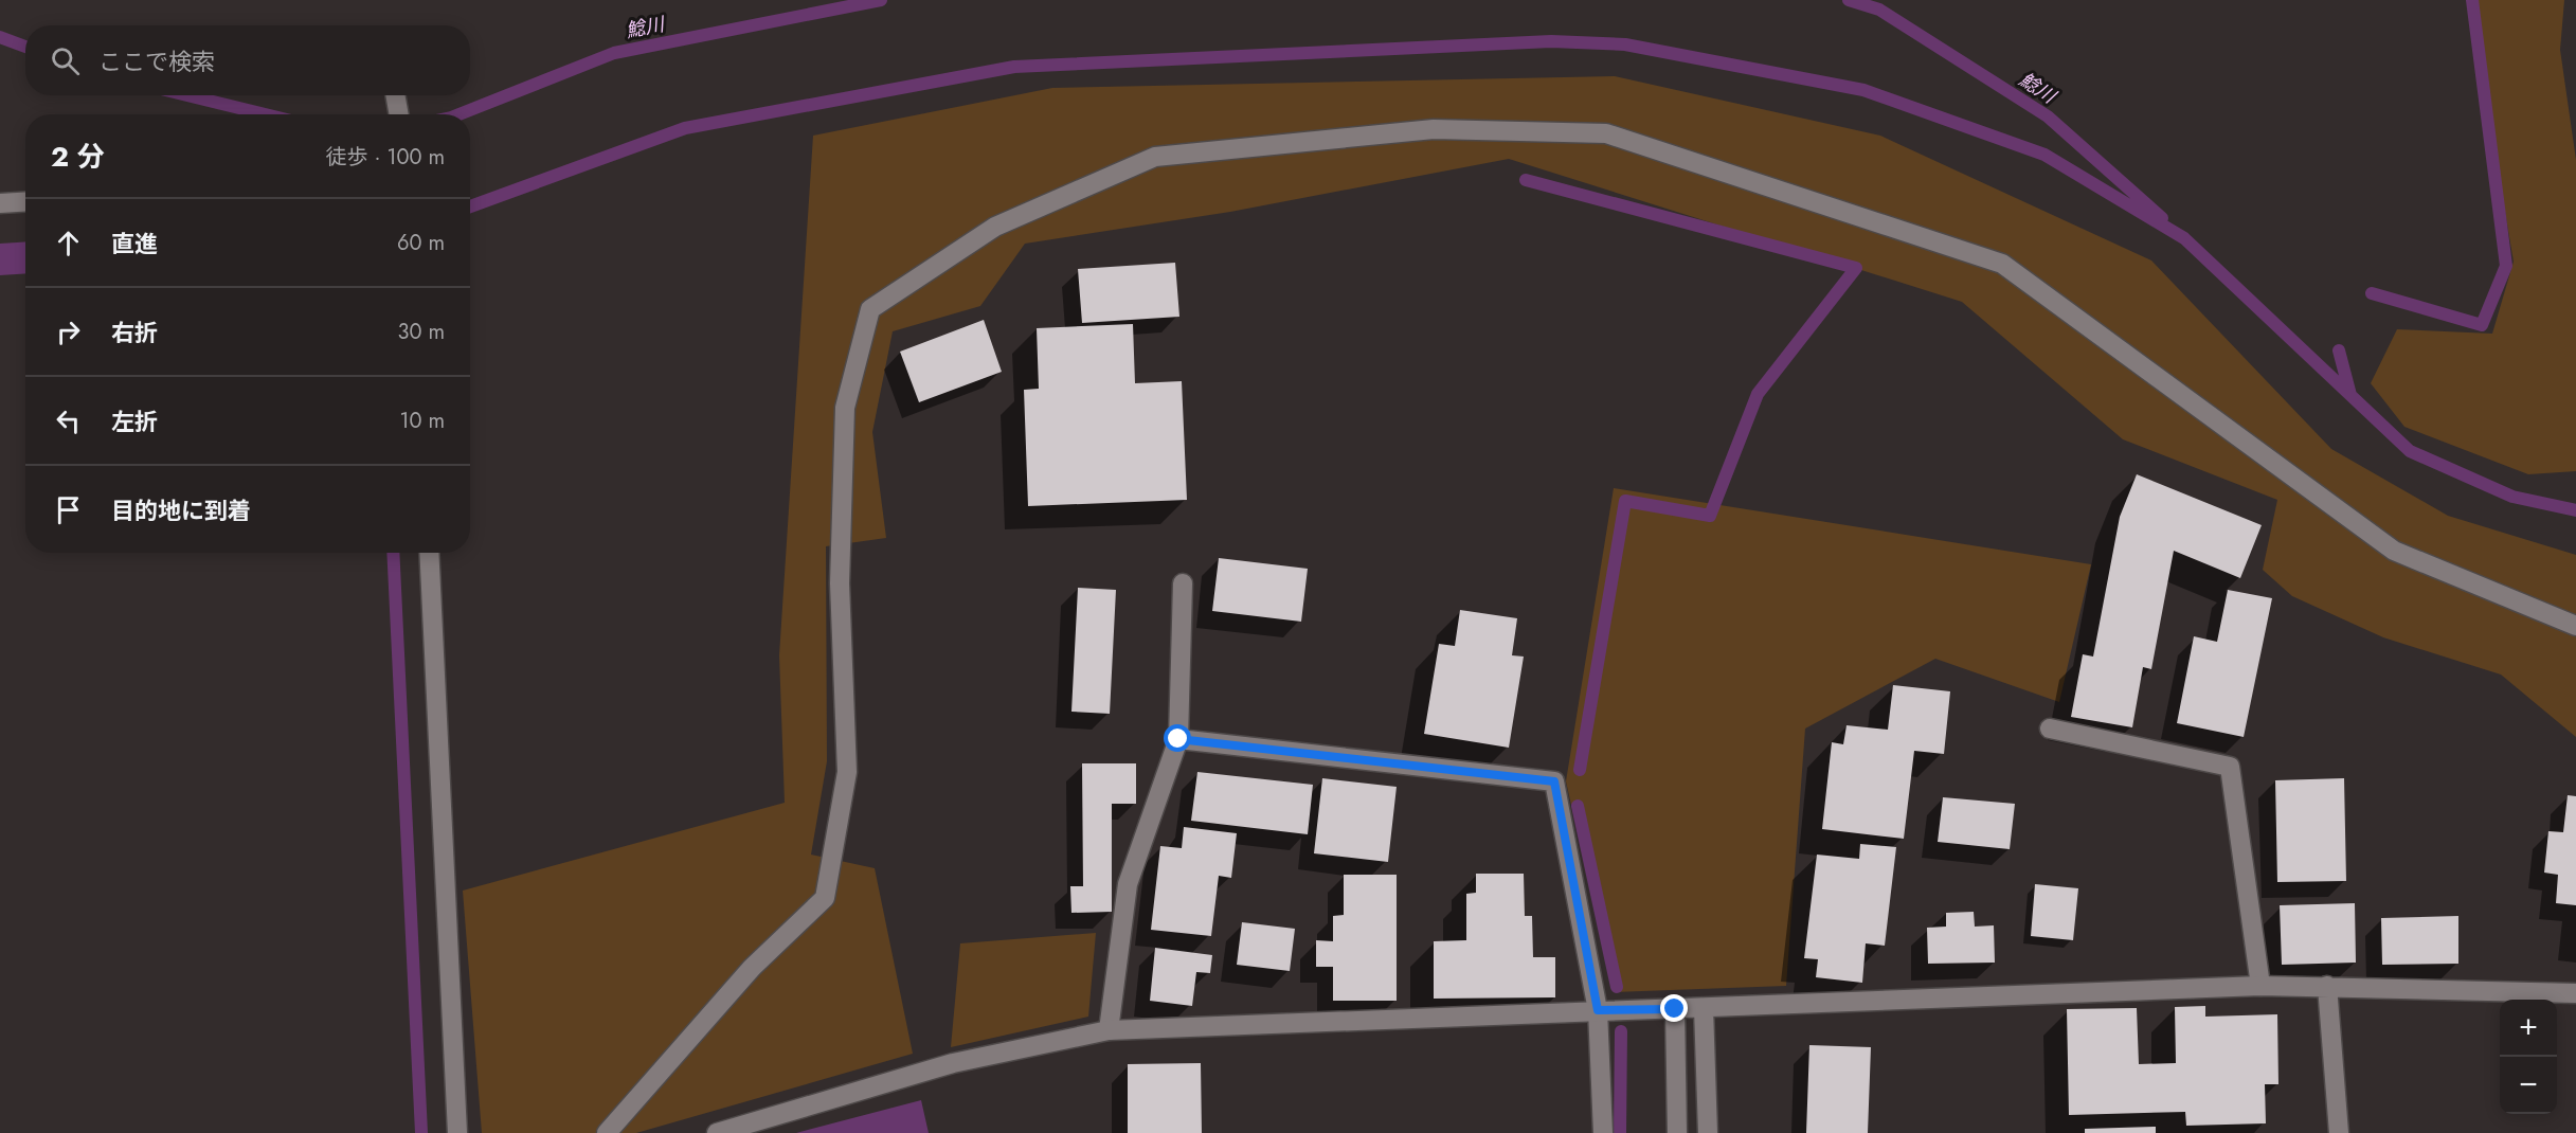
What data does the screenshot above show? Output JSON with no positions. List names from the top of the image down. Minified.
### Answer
{"water":["鯰川"],"page":{"search":"ここで検索","heading":["2 分","徒歩 · 100 m"],"list":[["直進","60 m"],["右折","30 m"],["左折","10 m"],"目的地に到着"],"map_buttons":["+","−"]}}
